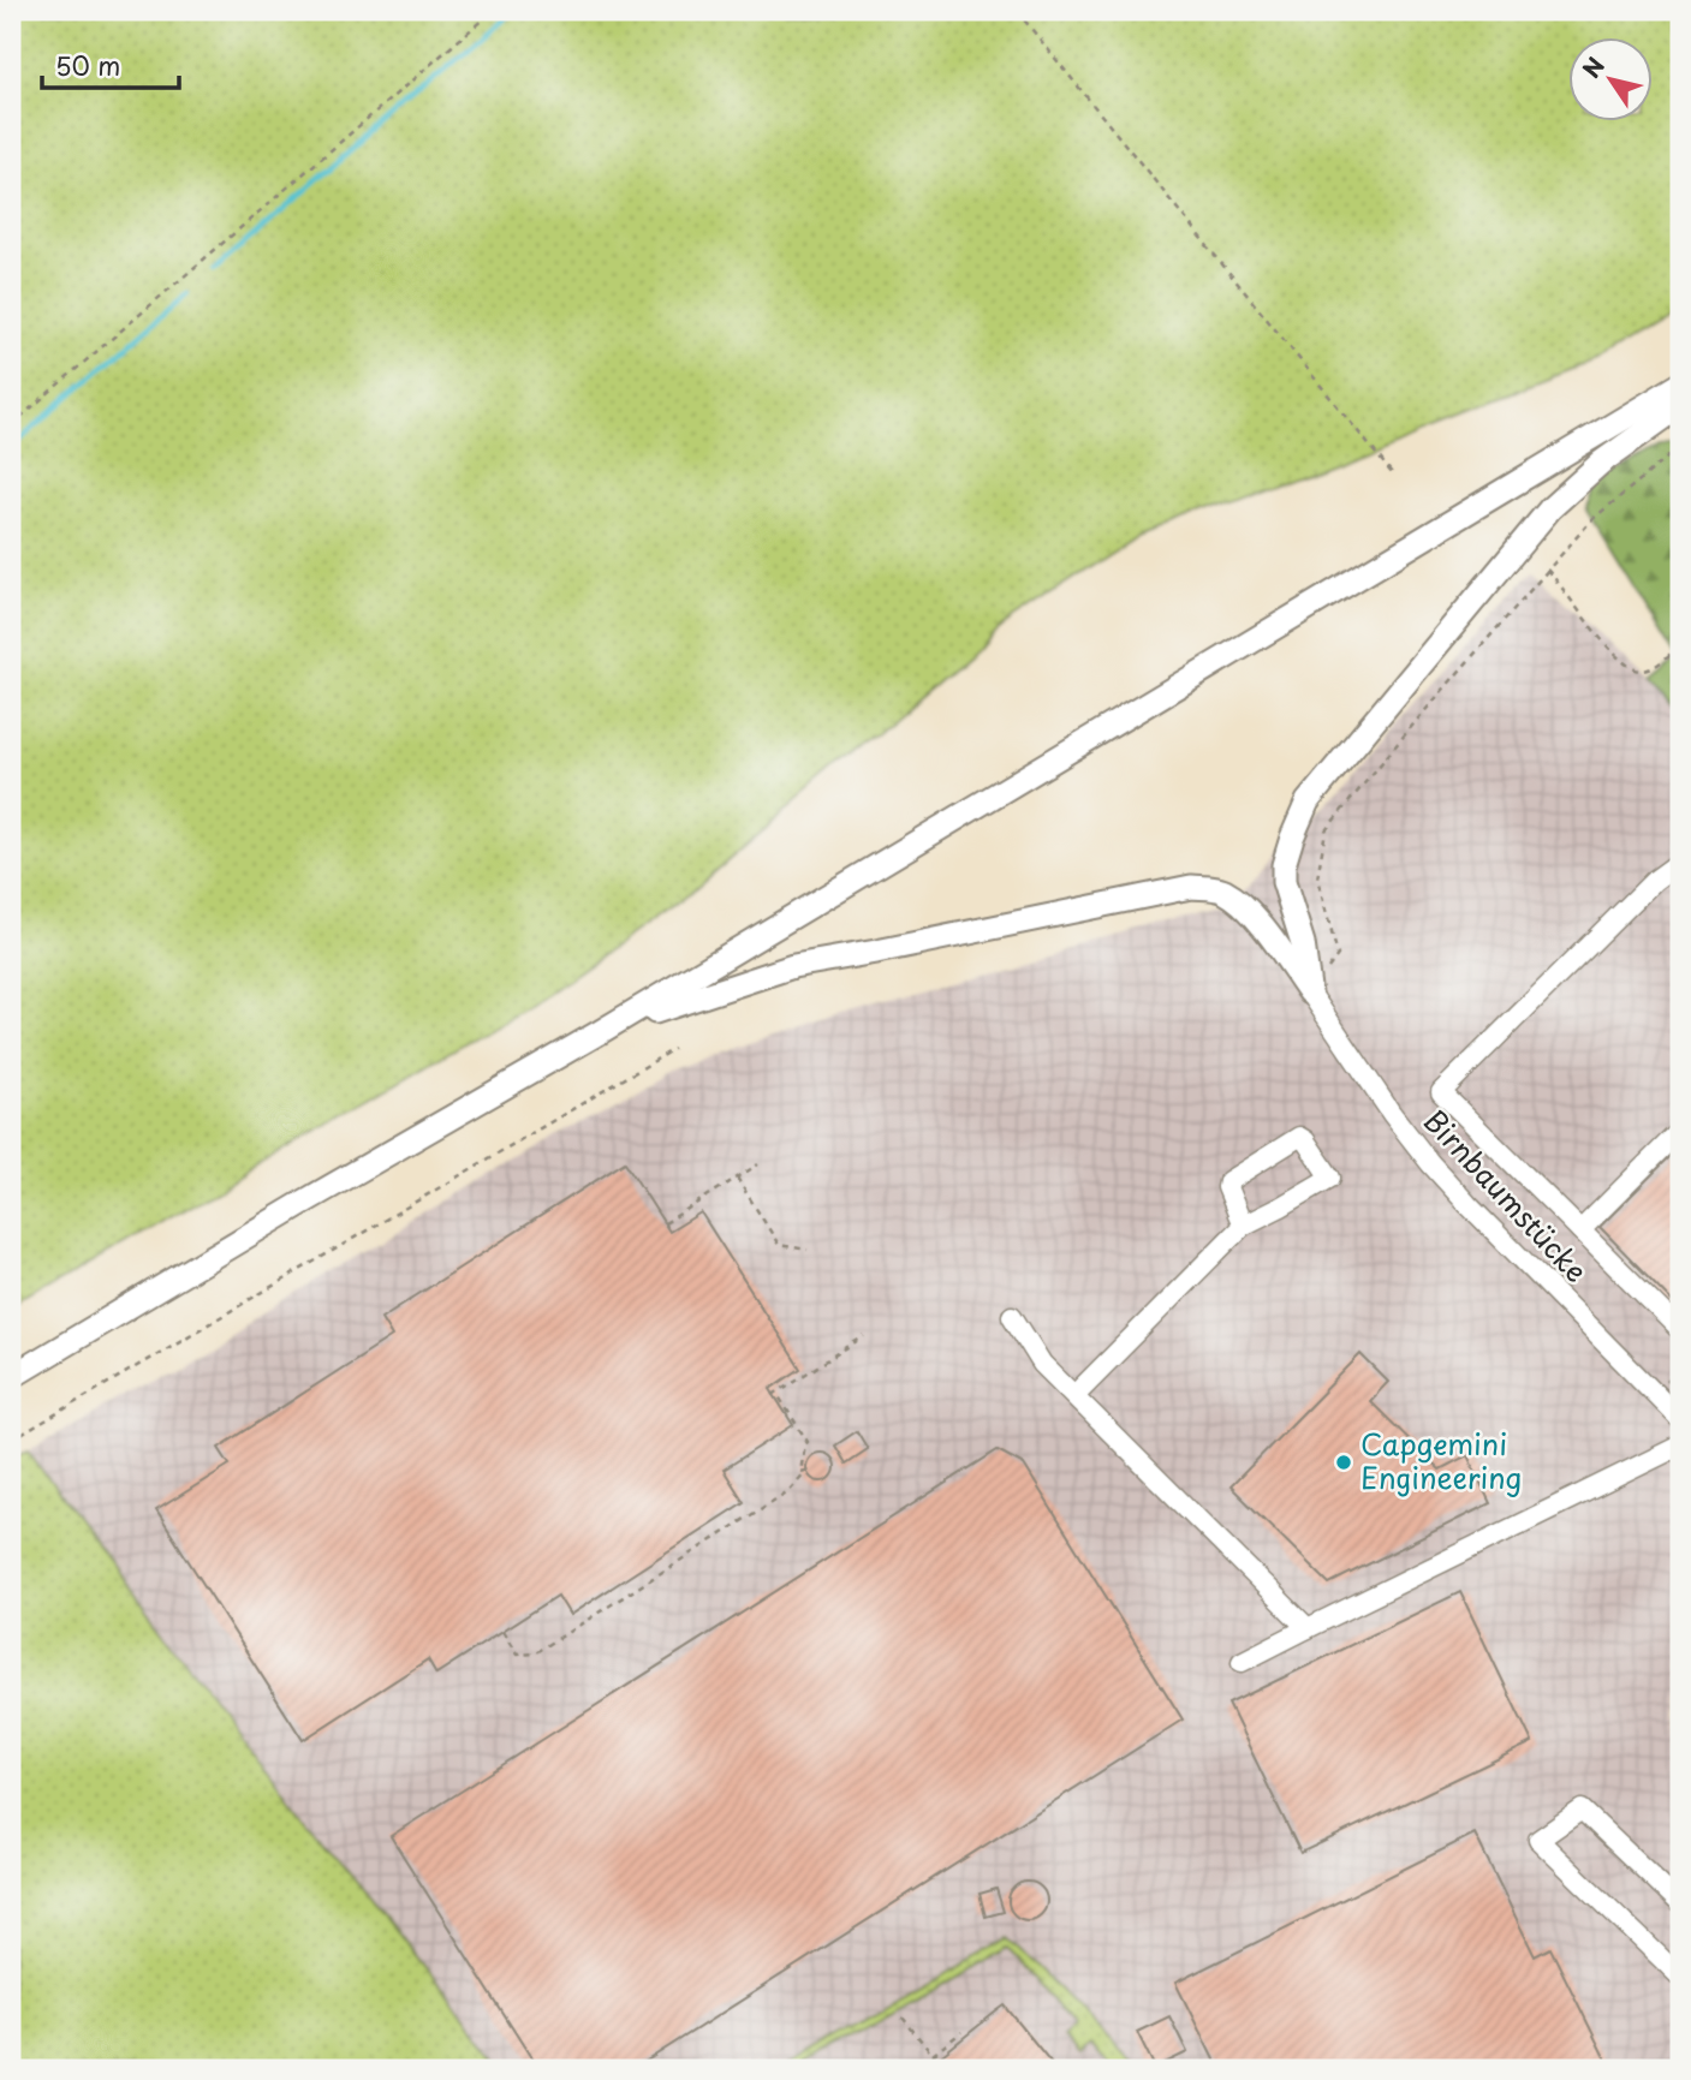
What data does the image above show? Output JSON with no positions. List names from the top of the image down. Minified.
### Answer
{"streets":{"street":["Birnbaumstücke"]},"places":["Capgemini Engineering"],"scale_bar":"50 m","north":"top left"}
